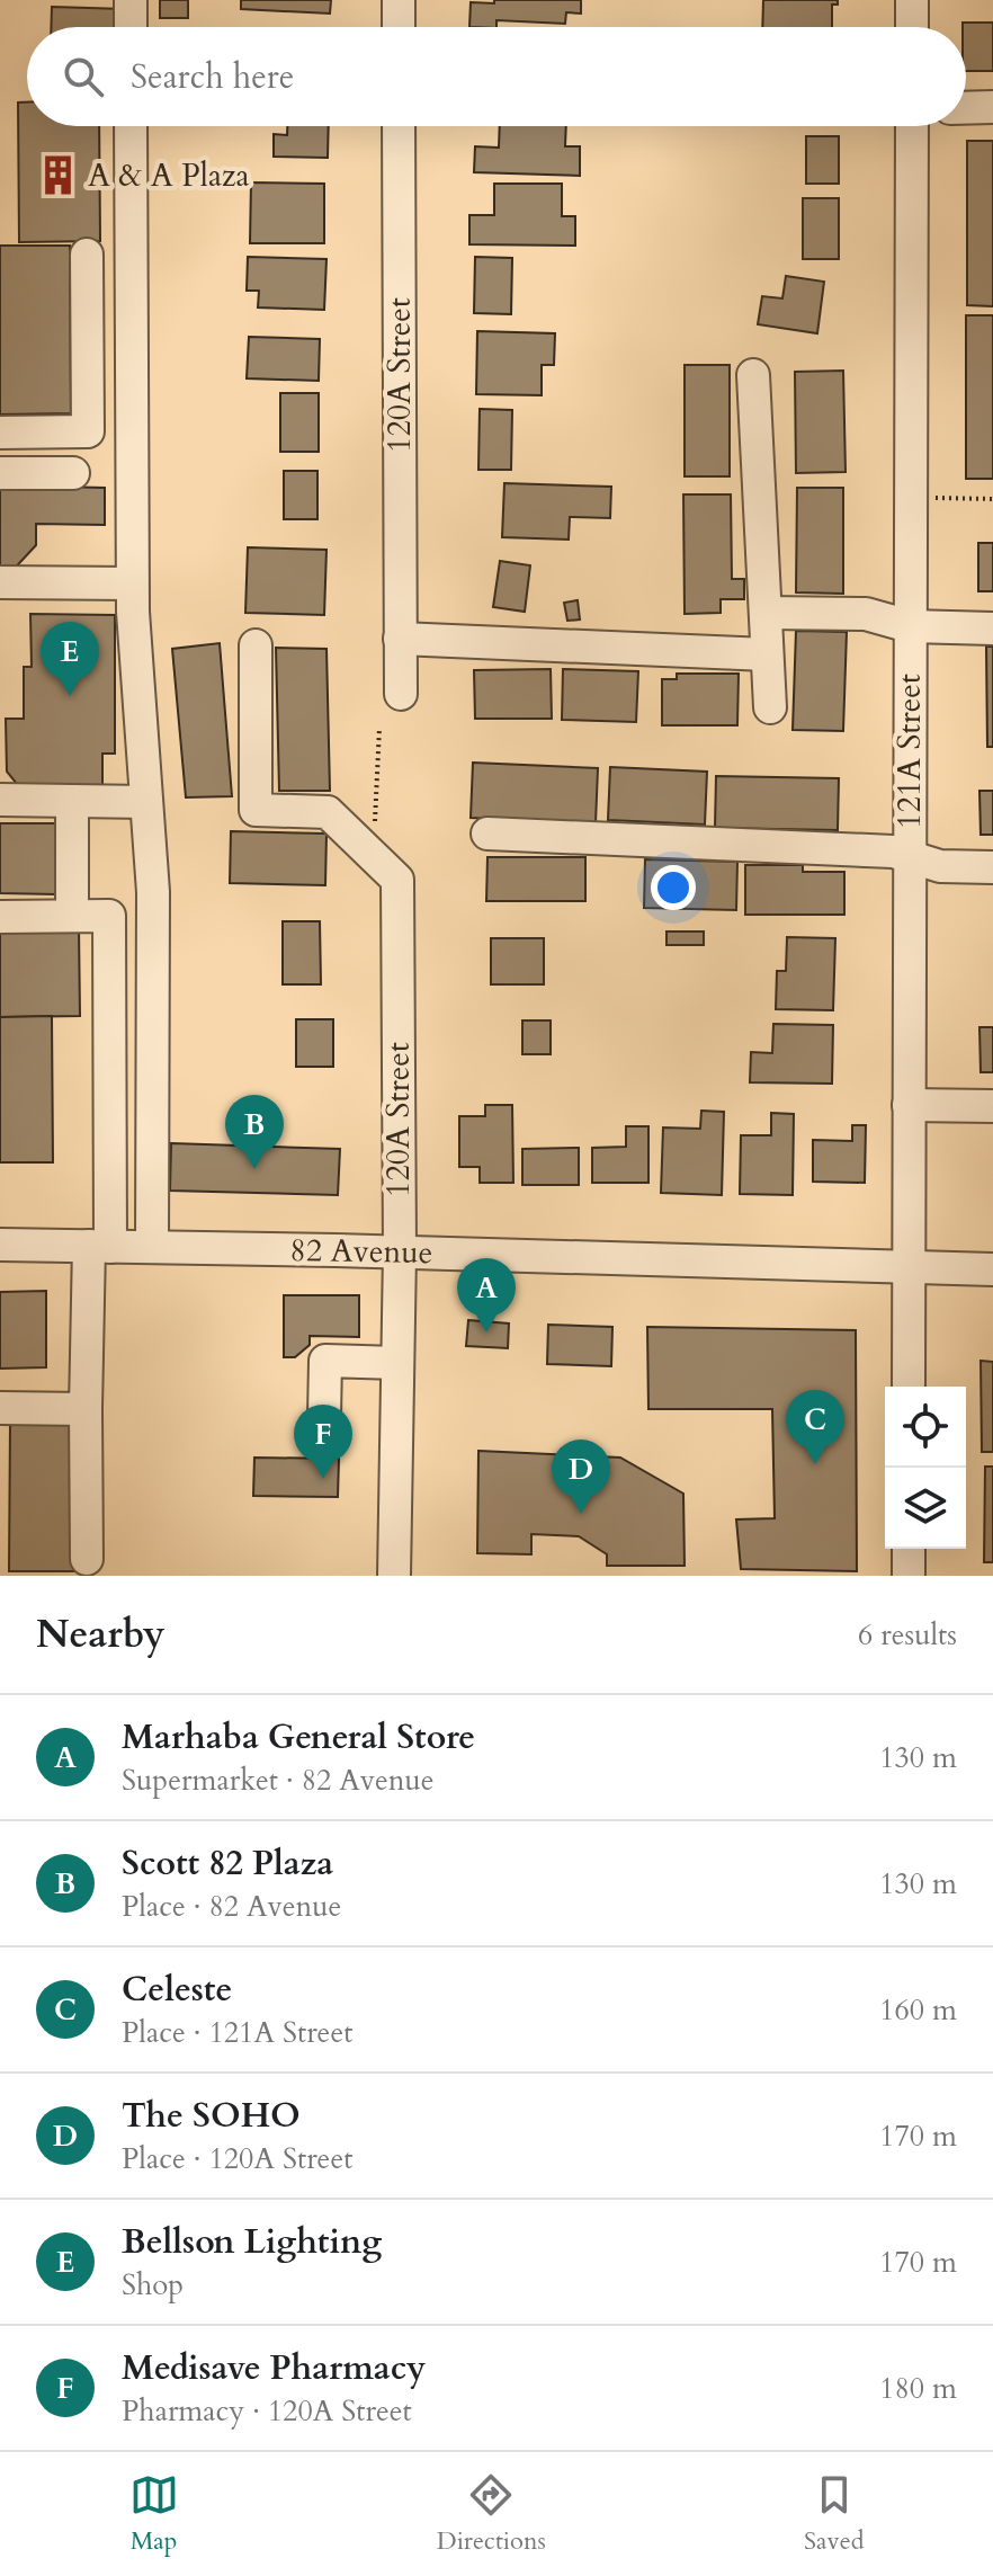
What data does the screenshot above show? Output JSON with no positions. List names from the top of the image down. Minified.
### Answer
{"streets":{"street":["120A Street","121A Street","82 Avenue"]},"crossings":[["120A Street","82 Avenue"],["121A Street","82 Avenue"]],"places":{"building":["A & A Plaza"]},"page":{"search":"Search here","pins":["E","B","A","C","F","D"],"heading":["Nearby","6 results"],"list":[{"mark":"A","name":"Marhaba General Store","note":"Supermarket · 82 Avenue","value":"130 m"},{"mark":"B","name":"Scott 82 Plaza","note":"Place · 82 Avenue","value":"130 m"},{"mark":"C","name":"Celeste","note":"Place · 121A Street","value":"160 m"},{"mark":"D","name":"The SOHO","note":"Place · 120A Street","value":"170 m"},{"mark":"E","name":"Bellson Lighting","note":"Shop","value":"170 m"},{"mark":"F","name":"Medisave Pharmacy","note":"Pharmacy · 120A Street","value":"180 m"}],"nav":["Map","Directions","Saved"]}}
